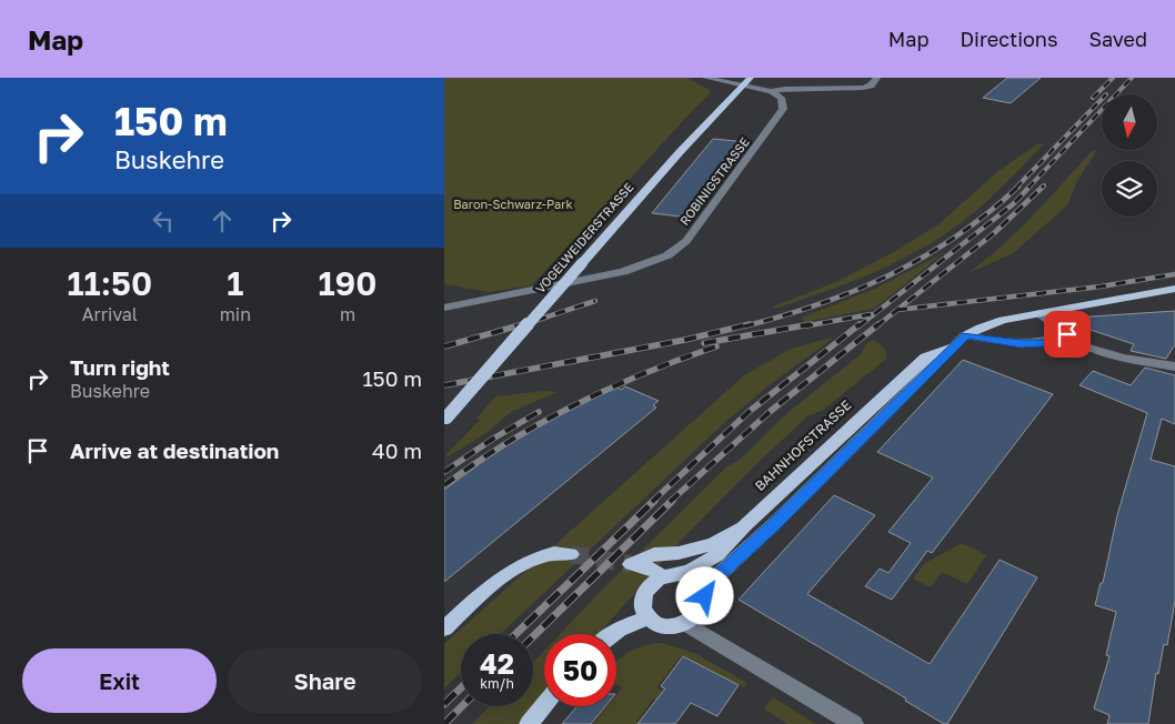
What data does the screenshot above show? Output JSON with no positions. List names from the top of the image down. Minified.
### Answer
{"streets":{"main road":["VOGELWEIDERSTRASSE","BAHNHOFSTRASSE"],"street":["ROBINIGSTRASSE"]},"parks":["Baron-Schwarz-Park"],"north":"bottom","page":{"header":"Map","nav":["Map","Directions","Saved"],"turn":["150 m","Buskehre"],"eta":["11:50","Arrival","1","min","190","m"],"list":[{"name":"Turn right","note":"Buskehre","value":"150 m"},{"name":"Arrive at destination","value":"40 m"}],"speed":"42 km/h","limit":"50","buttons":["Exit","Share"]}}
